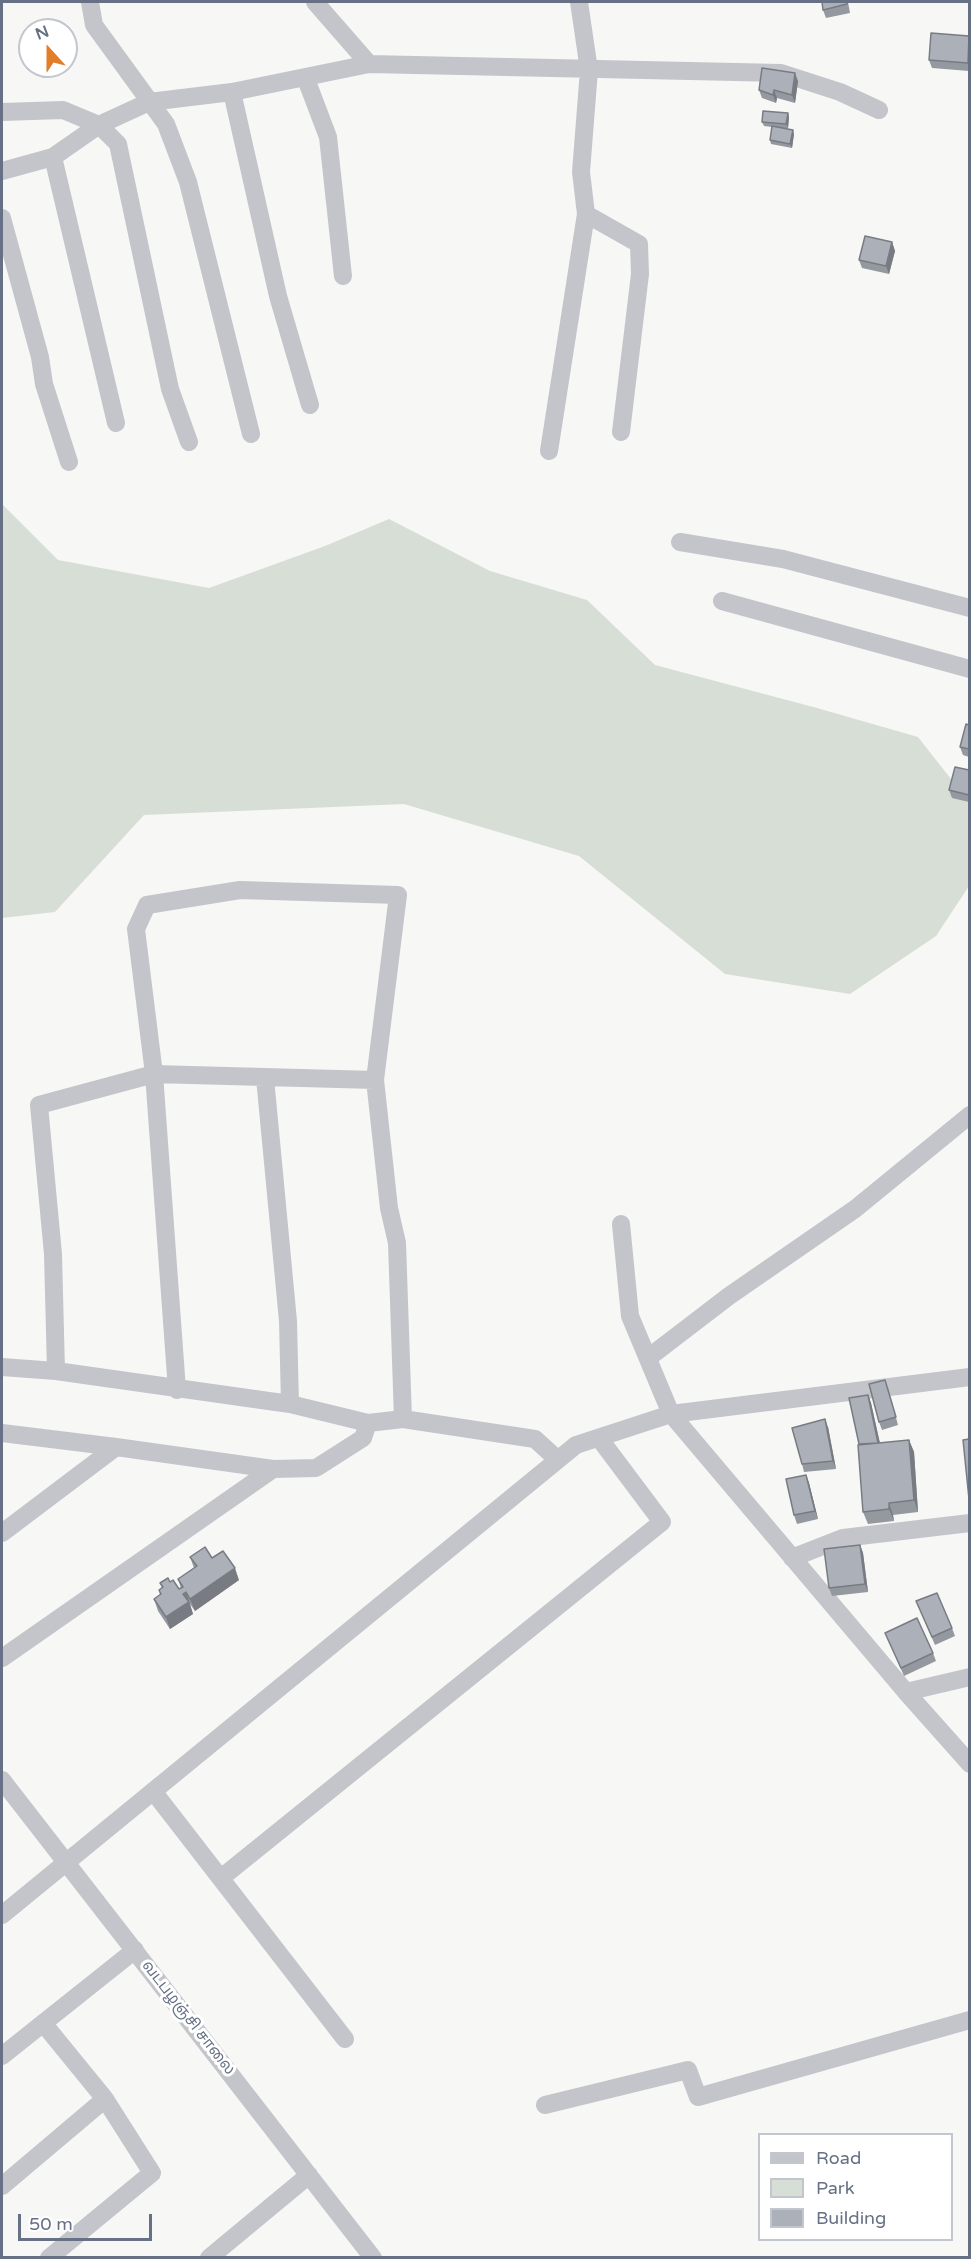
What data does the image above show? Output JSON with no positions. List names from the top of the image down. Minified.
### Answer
{"streets":{"street":["வடபழஞ்சி சாலை"]},"legend":["Road","Park","Building"],"scale_bar":"50 m","north":"top"}
